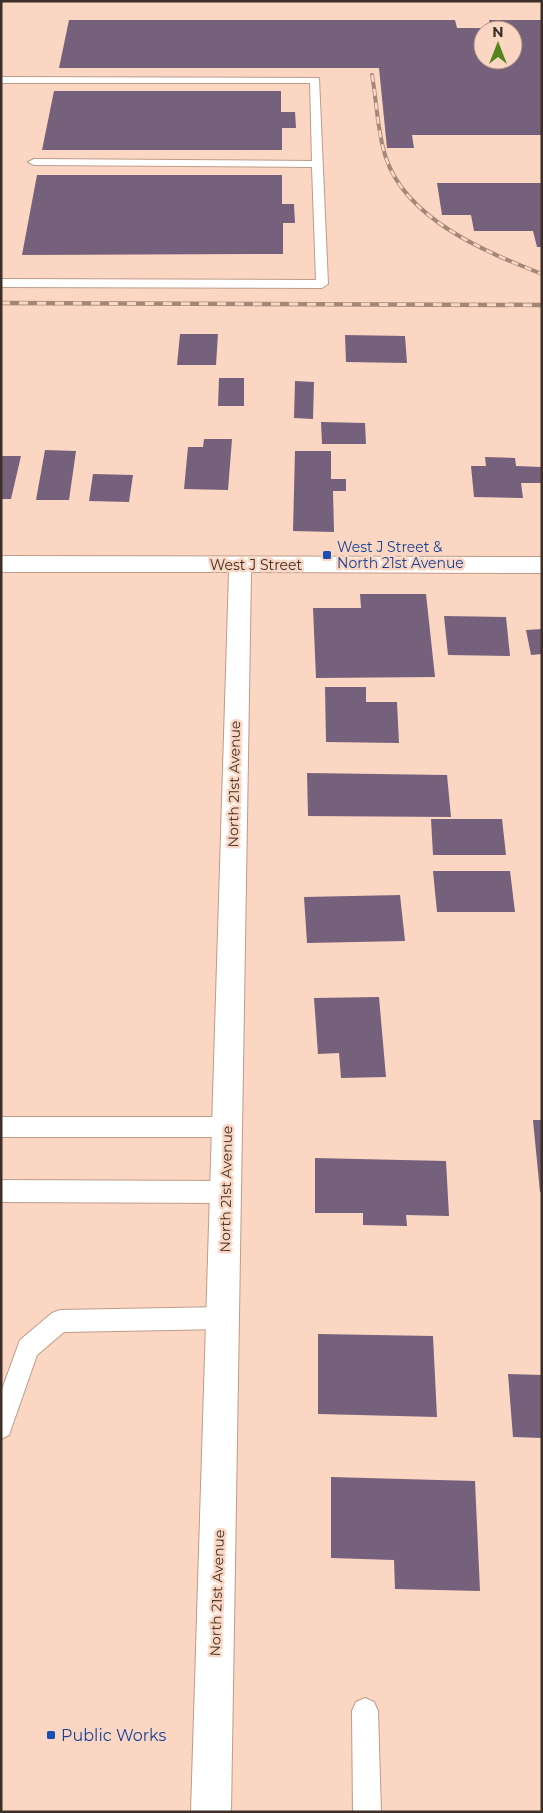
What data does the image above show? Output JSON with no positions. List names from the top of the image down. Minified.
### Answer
{"streets":{"street":["West J Street","North 21st Avenue"]},"crossings":[["West J Street","North 21st Avenue"]],"places":{"transit":["West J Street & North 21st Avenue","Public Works"]},"north":"top"}
